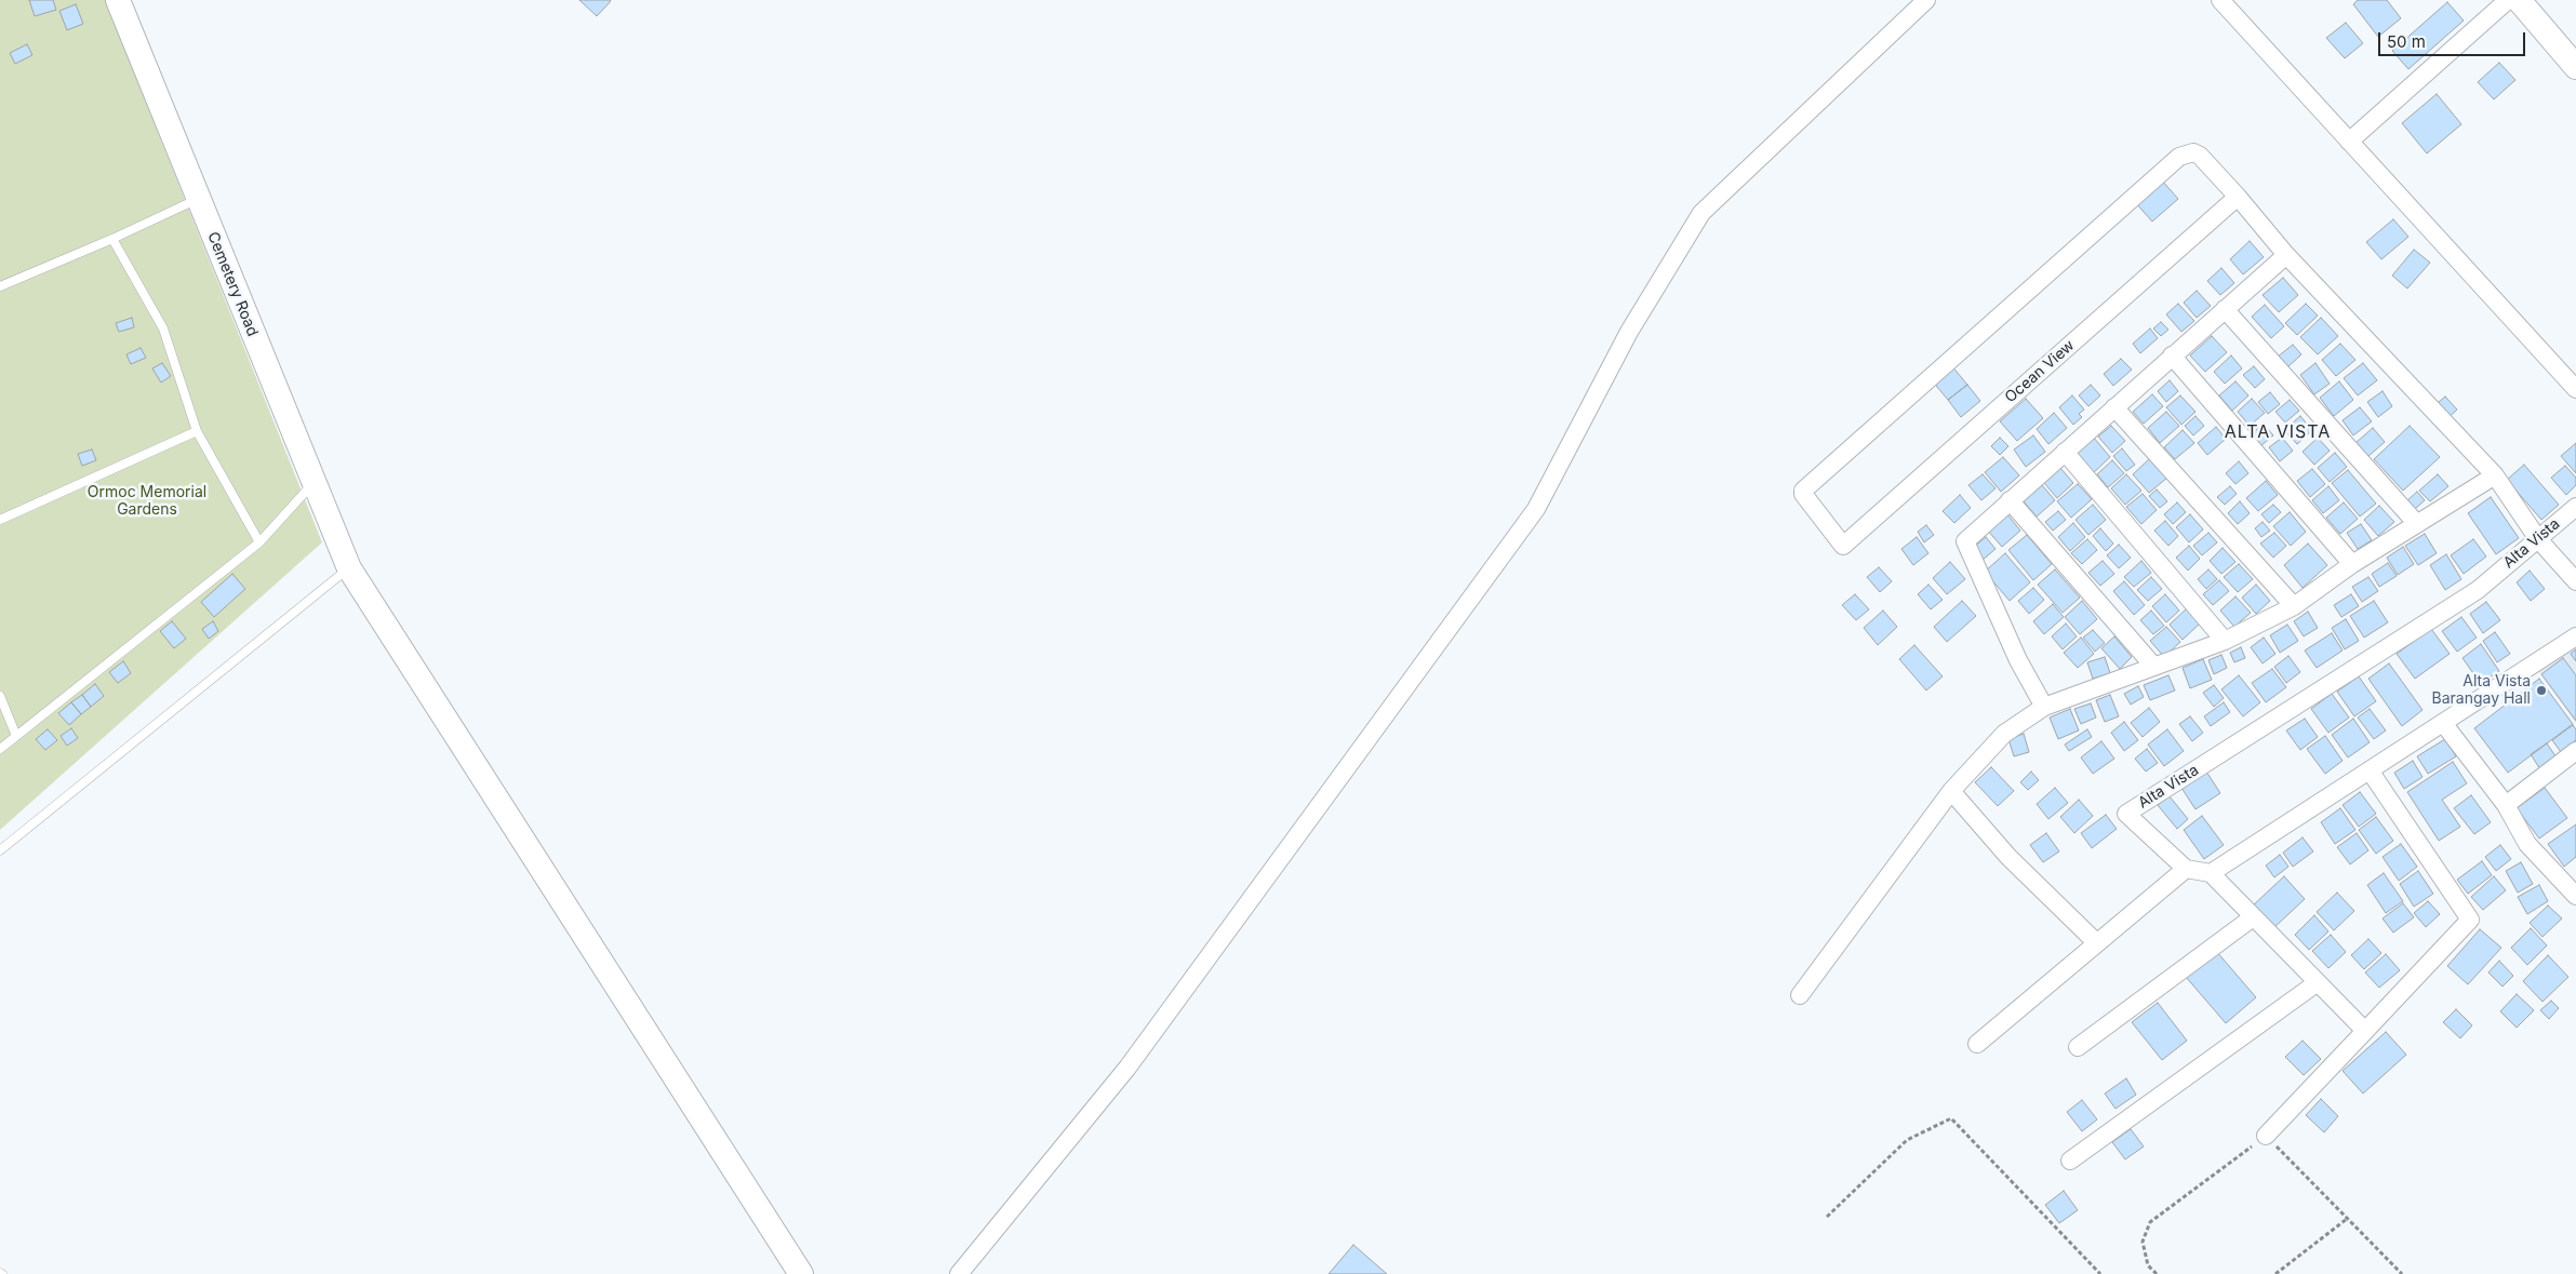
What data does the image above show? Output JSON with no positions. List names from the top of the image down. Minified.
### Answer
{"streets":{"street":["Cemetery Road","Ocean View","Alta Vista"]},"districts":["ALTA VISTA"],"parks":["Ormoc Memorial Gardens"],"places":["Alta Vista Barangay Hall"],"scale_bar":"50 m"}
